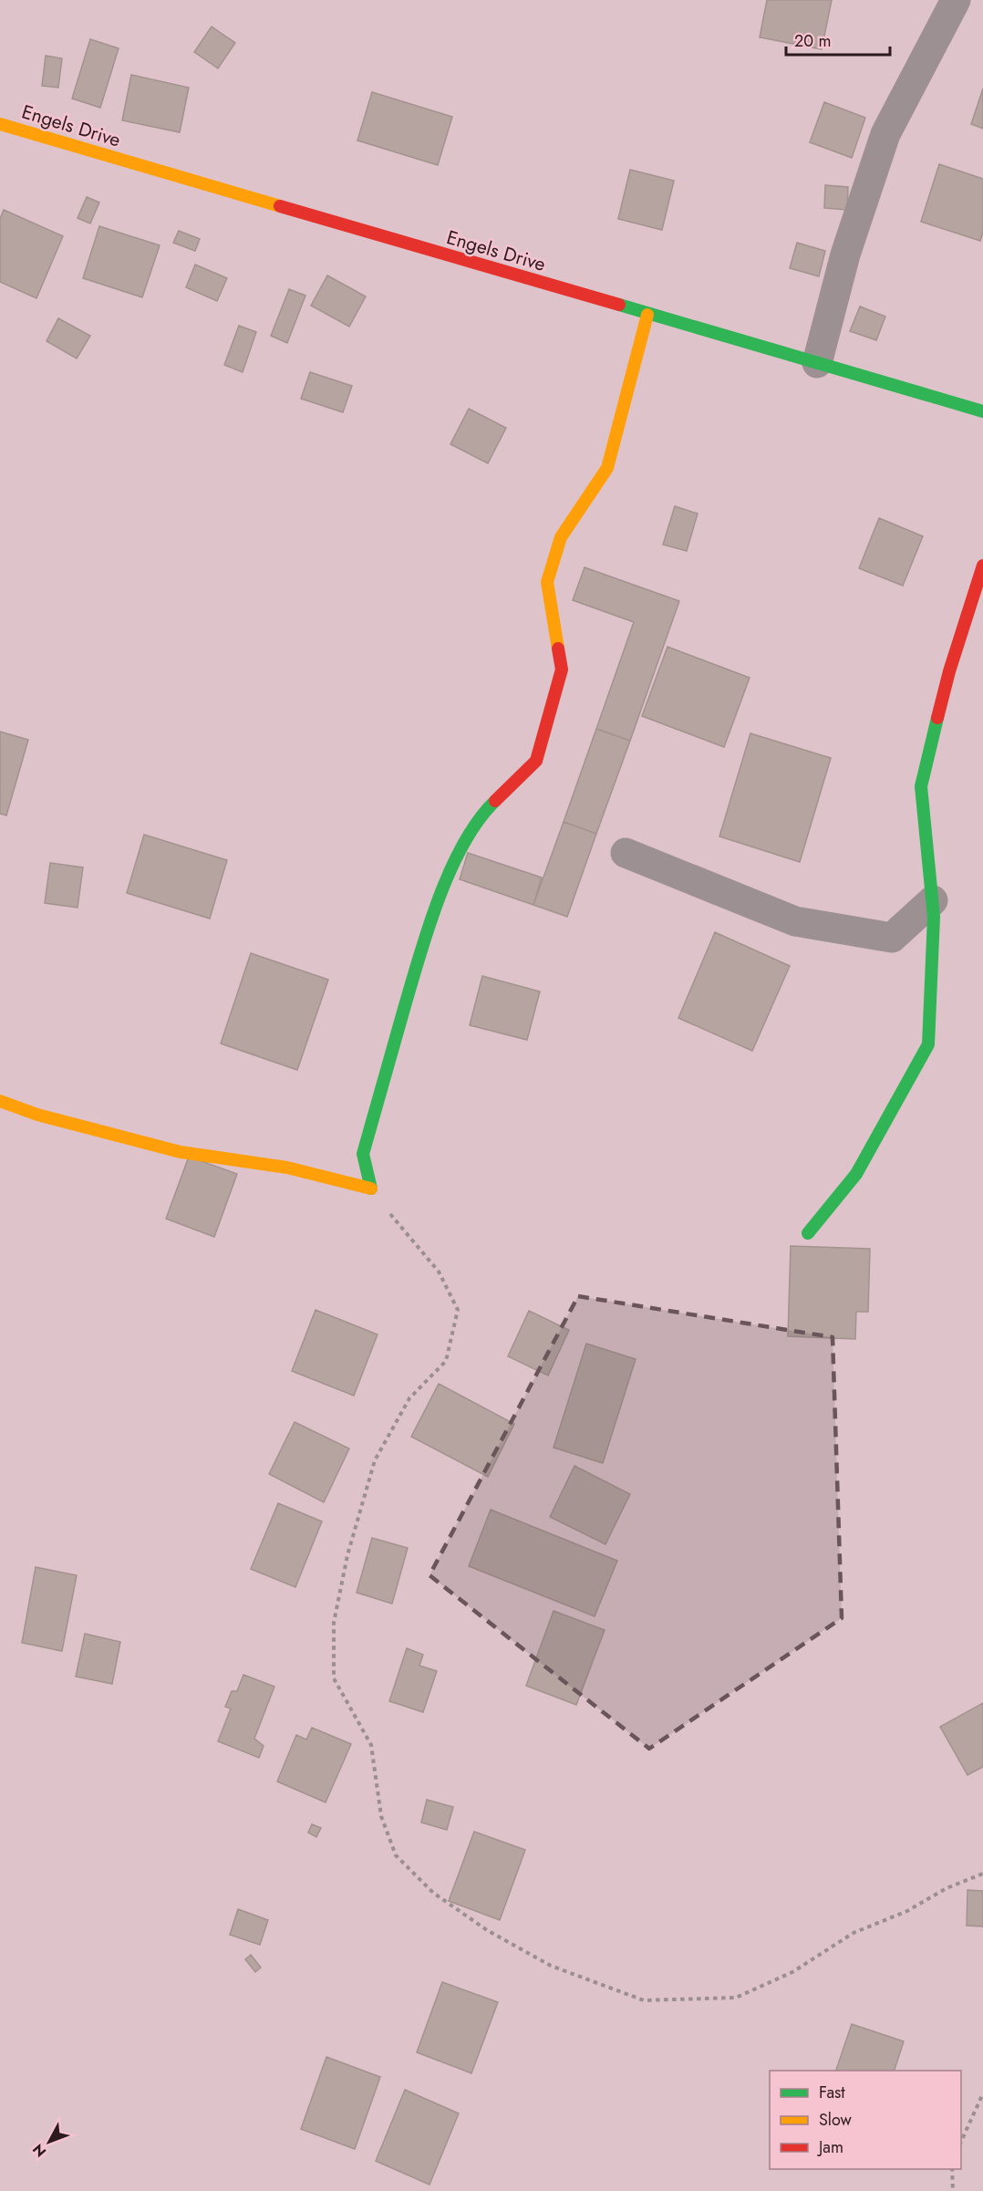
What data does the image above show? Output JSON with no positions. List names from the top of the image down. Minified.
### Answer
{"streets":{"street":["Engels Drive"]},"legend":["Fast","Slow","Jam"],"scale_bar":"20 m","north":"bottom left"}
